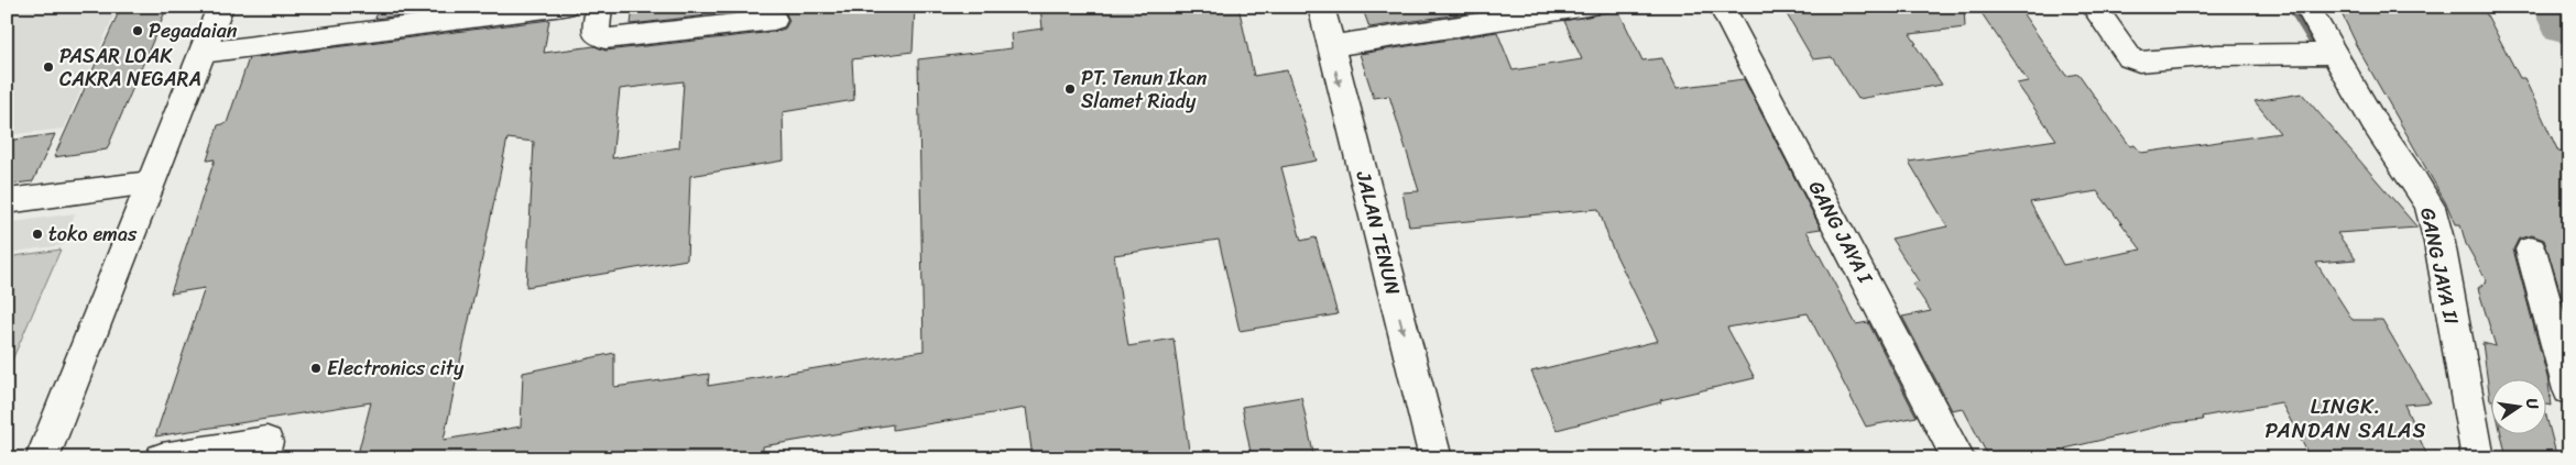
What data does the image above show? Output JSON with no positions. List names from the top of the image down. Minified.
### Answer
{"streets":{"street":["GANG JAYA I","JALAN TENUN","GANG JAYA II"]},"one_way":["JALAN TENUN"],"districts":["LINGK. PANDAN SALAS"],"places":["Pegadaian","PASAR LOAK CAKRA NEGARA","PT. Tenun Ikan Slamet Riady","toko emas","Electronics city"],"north":"right"}
